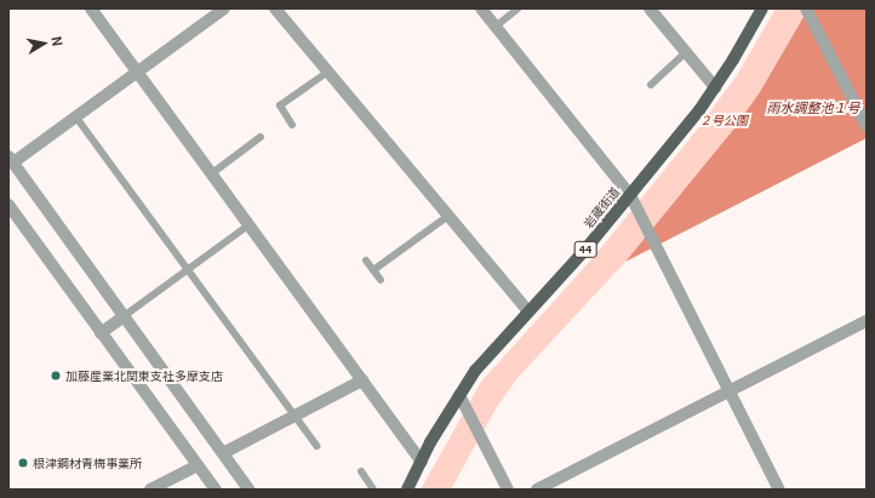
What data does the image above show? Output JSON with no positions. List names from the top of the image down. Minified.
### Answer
{"streets":{"main road":["岩蔵街道","44"]},"water":["雨水調整池１号"],"parks":["２号公園"],"places":["加藤産業北関東支社多摩支店","根津鋼材青梅事業所"],"north":"right"}
